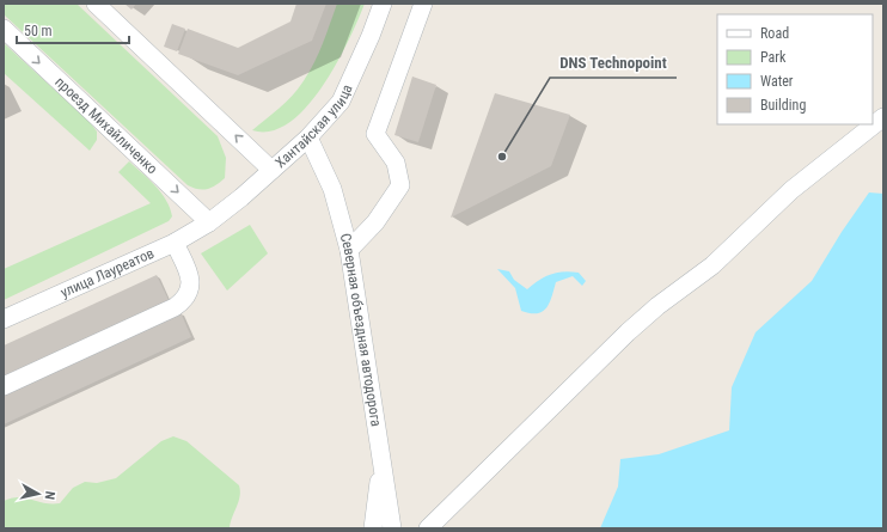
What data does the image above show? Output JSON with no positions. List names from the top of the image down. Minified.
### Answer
{"streets":{"street":["Хантайская улица","проезд Михайличенко","улица Лауреатов","Северная объездная автодорога"]},"crossings":[["Хантайская улица","проезд Михайличенко"],["Хантайская улица","улица Лауреатов"],["Хантайская улица","Северная объездная автодорога"],["проезд Михайличенко","улица Лауреатов"]],"places":["DNS Technopoint"],"legend":["Road","Park","Water","Building"],"scale_bar":"50 m","north":"right"}
